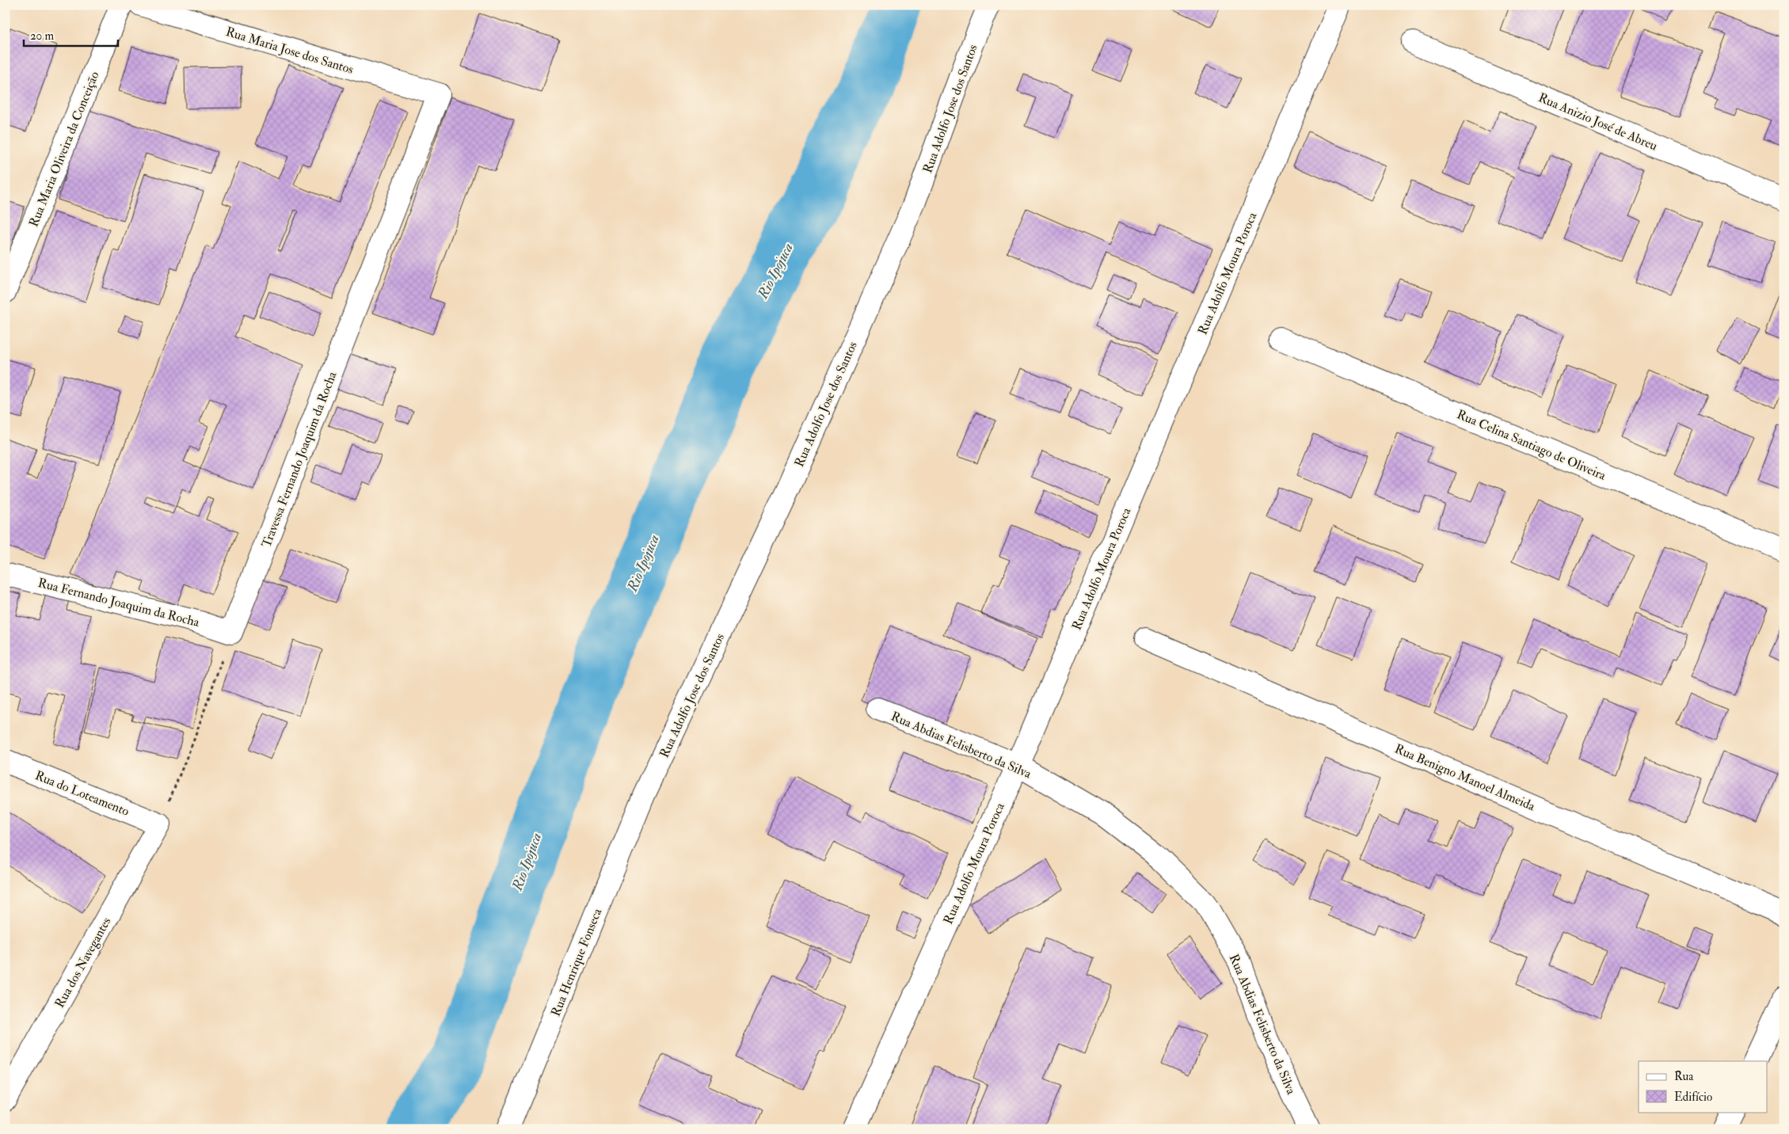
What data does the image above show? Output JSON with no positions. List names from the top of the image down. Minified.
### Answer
{"streets":{"street":["Rua Maria Jose dos Santos","Rua Adolfo Jose dos Santos","Rua Anizio José de Abreu","Rua Maria Oliveira da Conceição","Rua Adolfo Moura Poroca","Rua Celina Santiago de Oliveira","Travessa Fernando Joaquim da Rocha","Rua Fernando Joaquim da Rocha","Rua Abdias Felisberto da Silva","Rua Benigno Manoel Almeida","Rua do Loteamento","Rua dos Navegantes","Rua Henrique Fonseca"]},"crossings":[["Rua Maria Jose dos Santos","Travessa Fernando Joaquim da Rocha"],["Rua Adolfo Jose dos Santos","Rua Henrique Fonseca"],["Rua Adolfo Moura Poroca","Rua Abdias Felisberto da Silva"],["Travessa Fernando Joaquim da Rocha","Rua Fernando Joaquim da Rocha"],["Rua do Loteamento","Rua dos Navegantes"]],"water":["Rio Ipojuca"],"legend":["Rua","Edifício"],"scale_bar":"20 m"}
